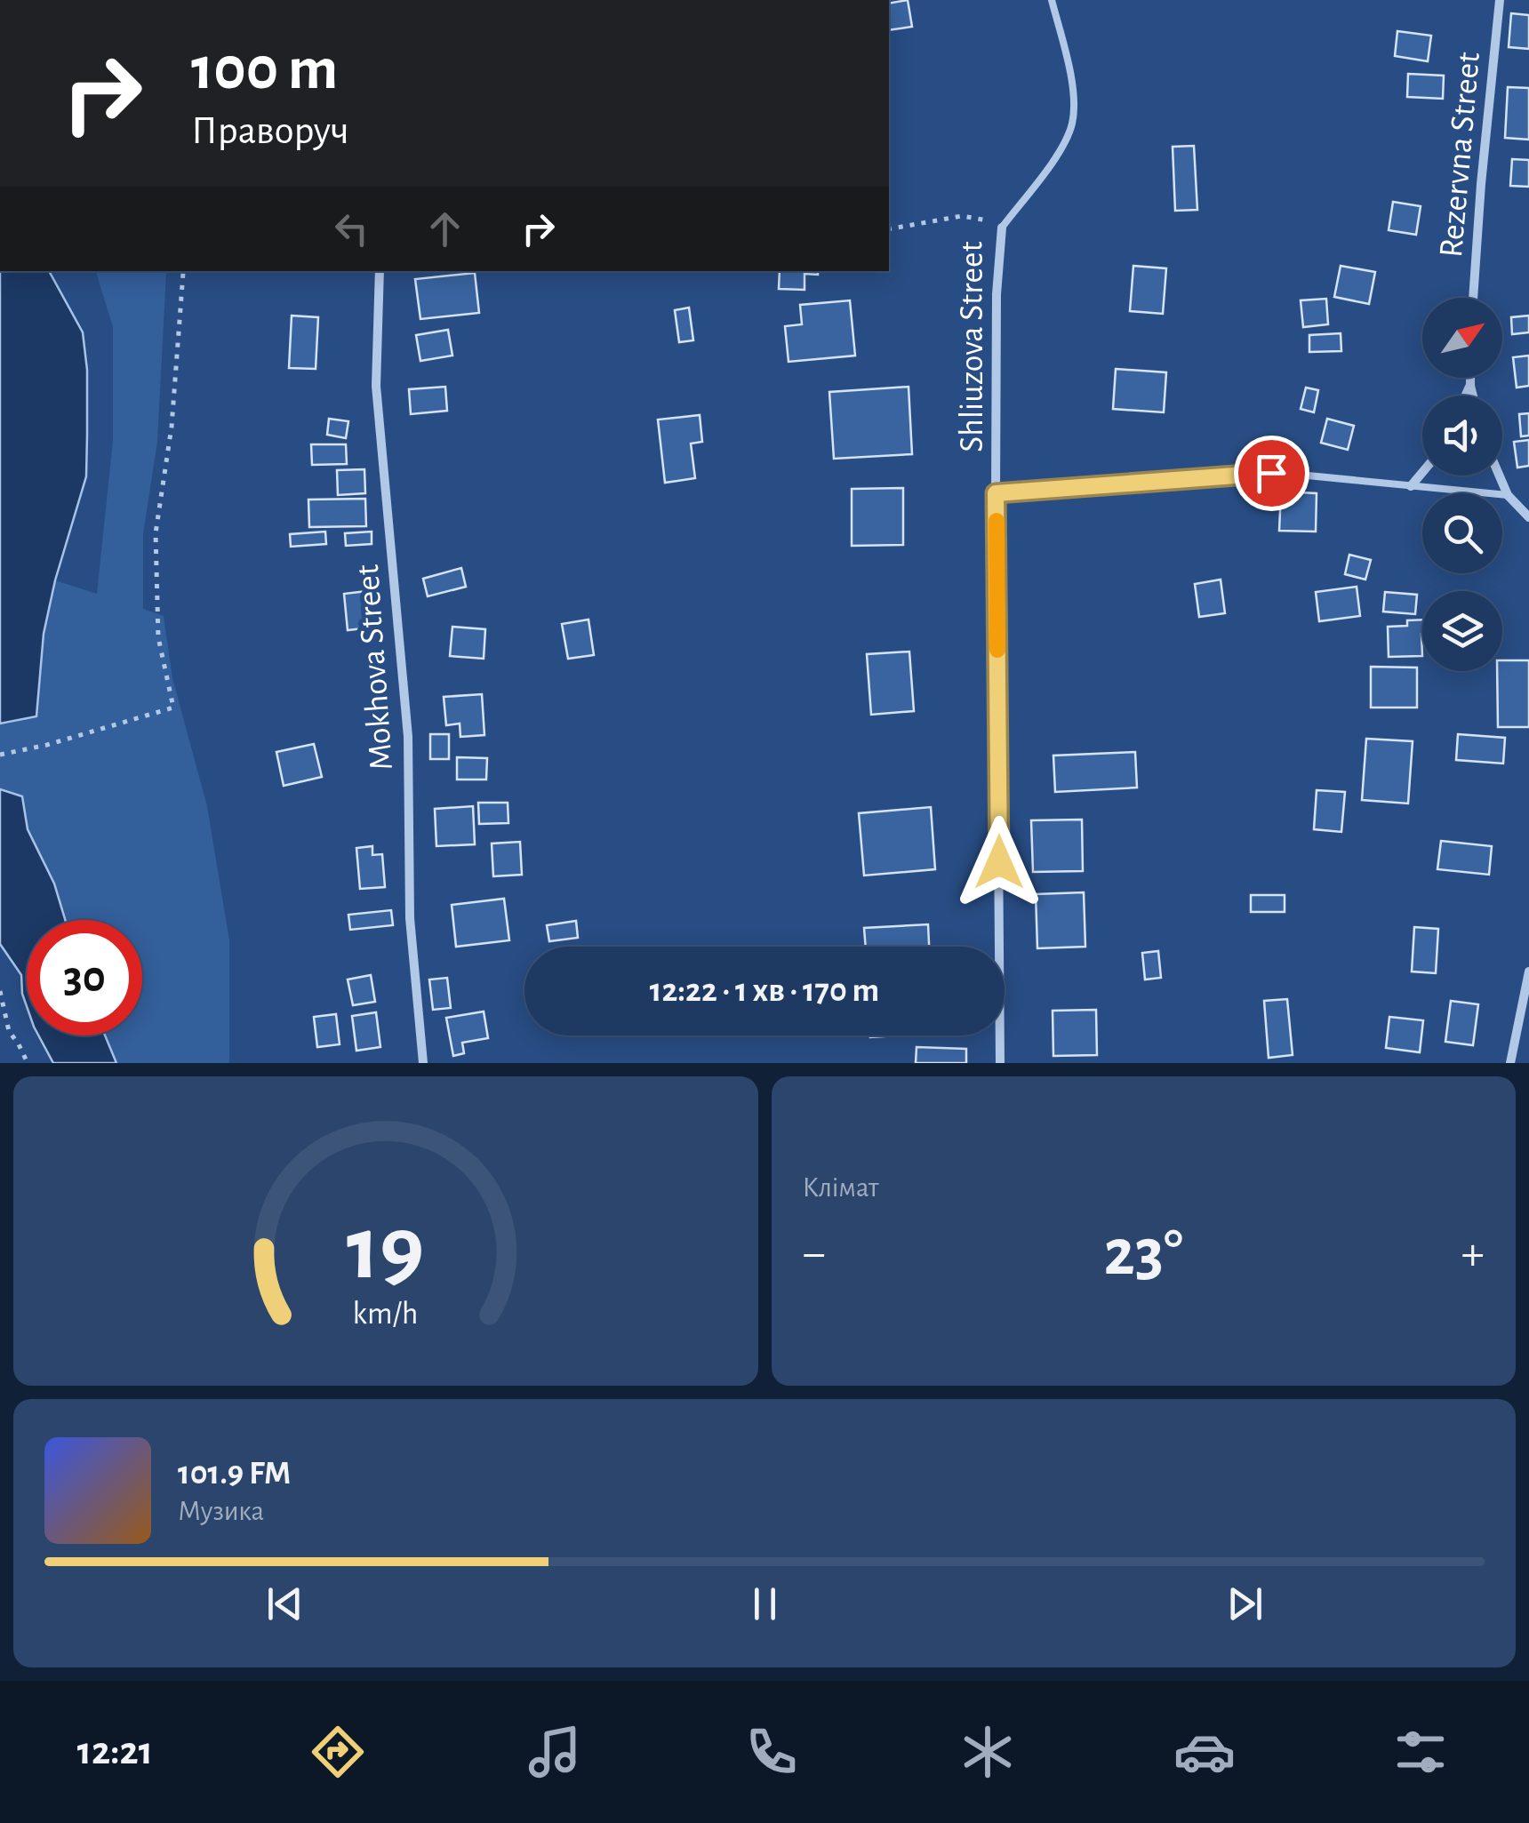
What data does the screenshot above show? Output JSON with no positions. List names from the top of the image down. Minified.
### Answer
{"streets":{"street":["Rezervna Street","Shliuzova Street","Mokhova Street"]},"north":"top right","page":{"turn":["100 m","Праворуч"],"limit":"30","trip":"12:22 · 1 хв · 170 m","tile":"Клімат","heat":["−","23°","+"],"song":["101.9 FM","Музика"],"tabs":"12:21","gauge":["19","km/h"]}}
